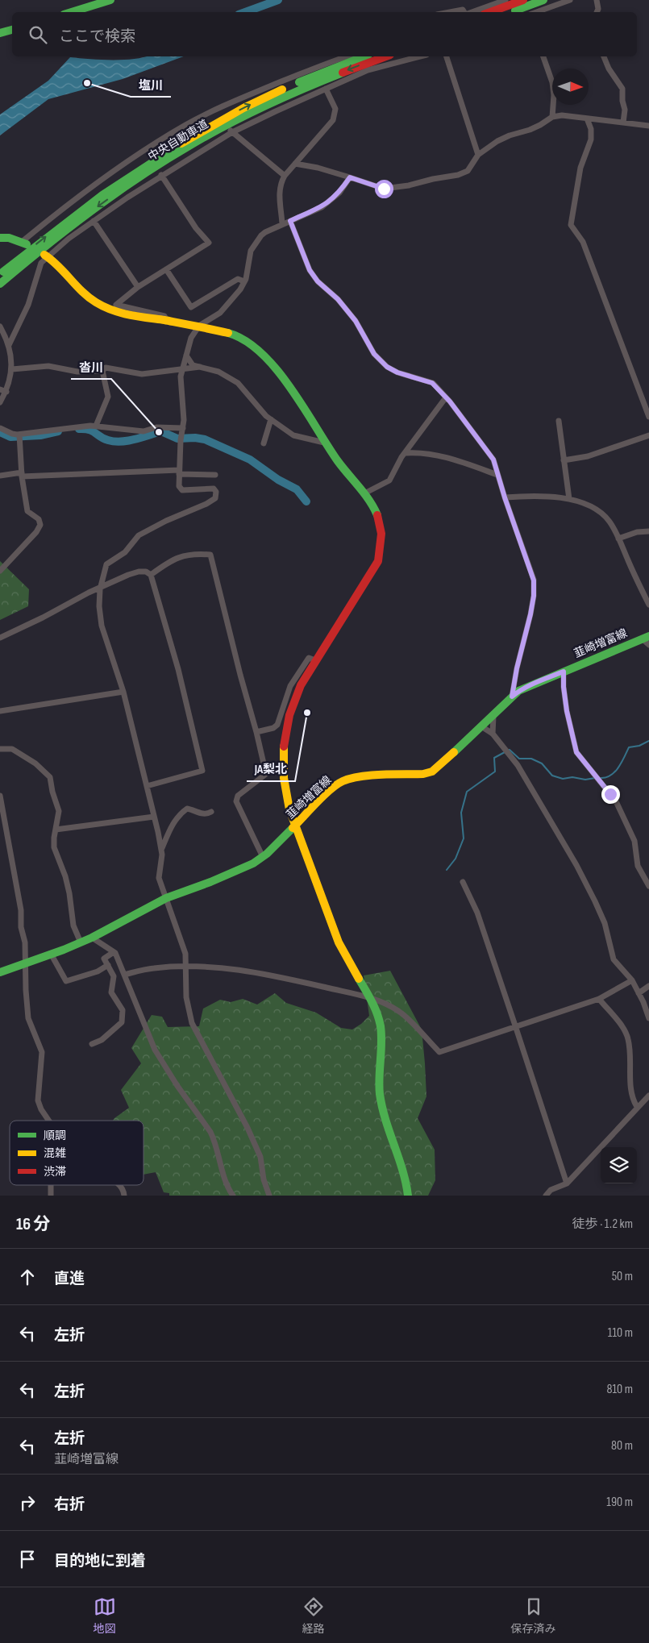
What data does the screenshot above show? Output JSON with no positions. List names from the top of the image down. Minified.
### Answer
{"streets":{"main road":["中央自動車道","韮崎増富線"]},"places":["塩川","沓川","JA梨北"],"legend":["順調","混雑","渋滞"],"north":"right","page":{"search":"ここで検索","heading":["16 分","徒歩 · 1.2 km"],"list":[["直進","50 m"],["左折","110 m"],["左折","810 m"],["左折","韮崎増富線","80 m"],["右折","190 m"],"目的地に到着"],"nav":["地図","経路","保存済み"]}}
